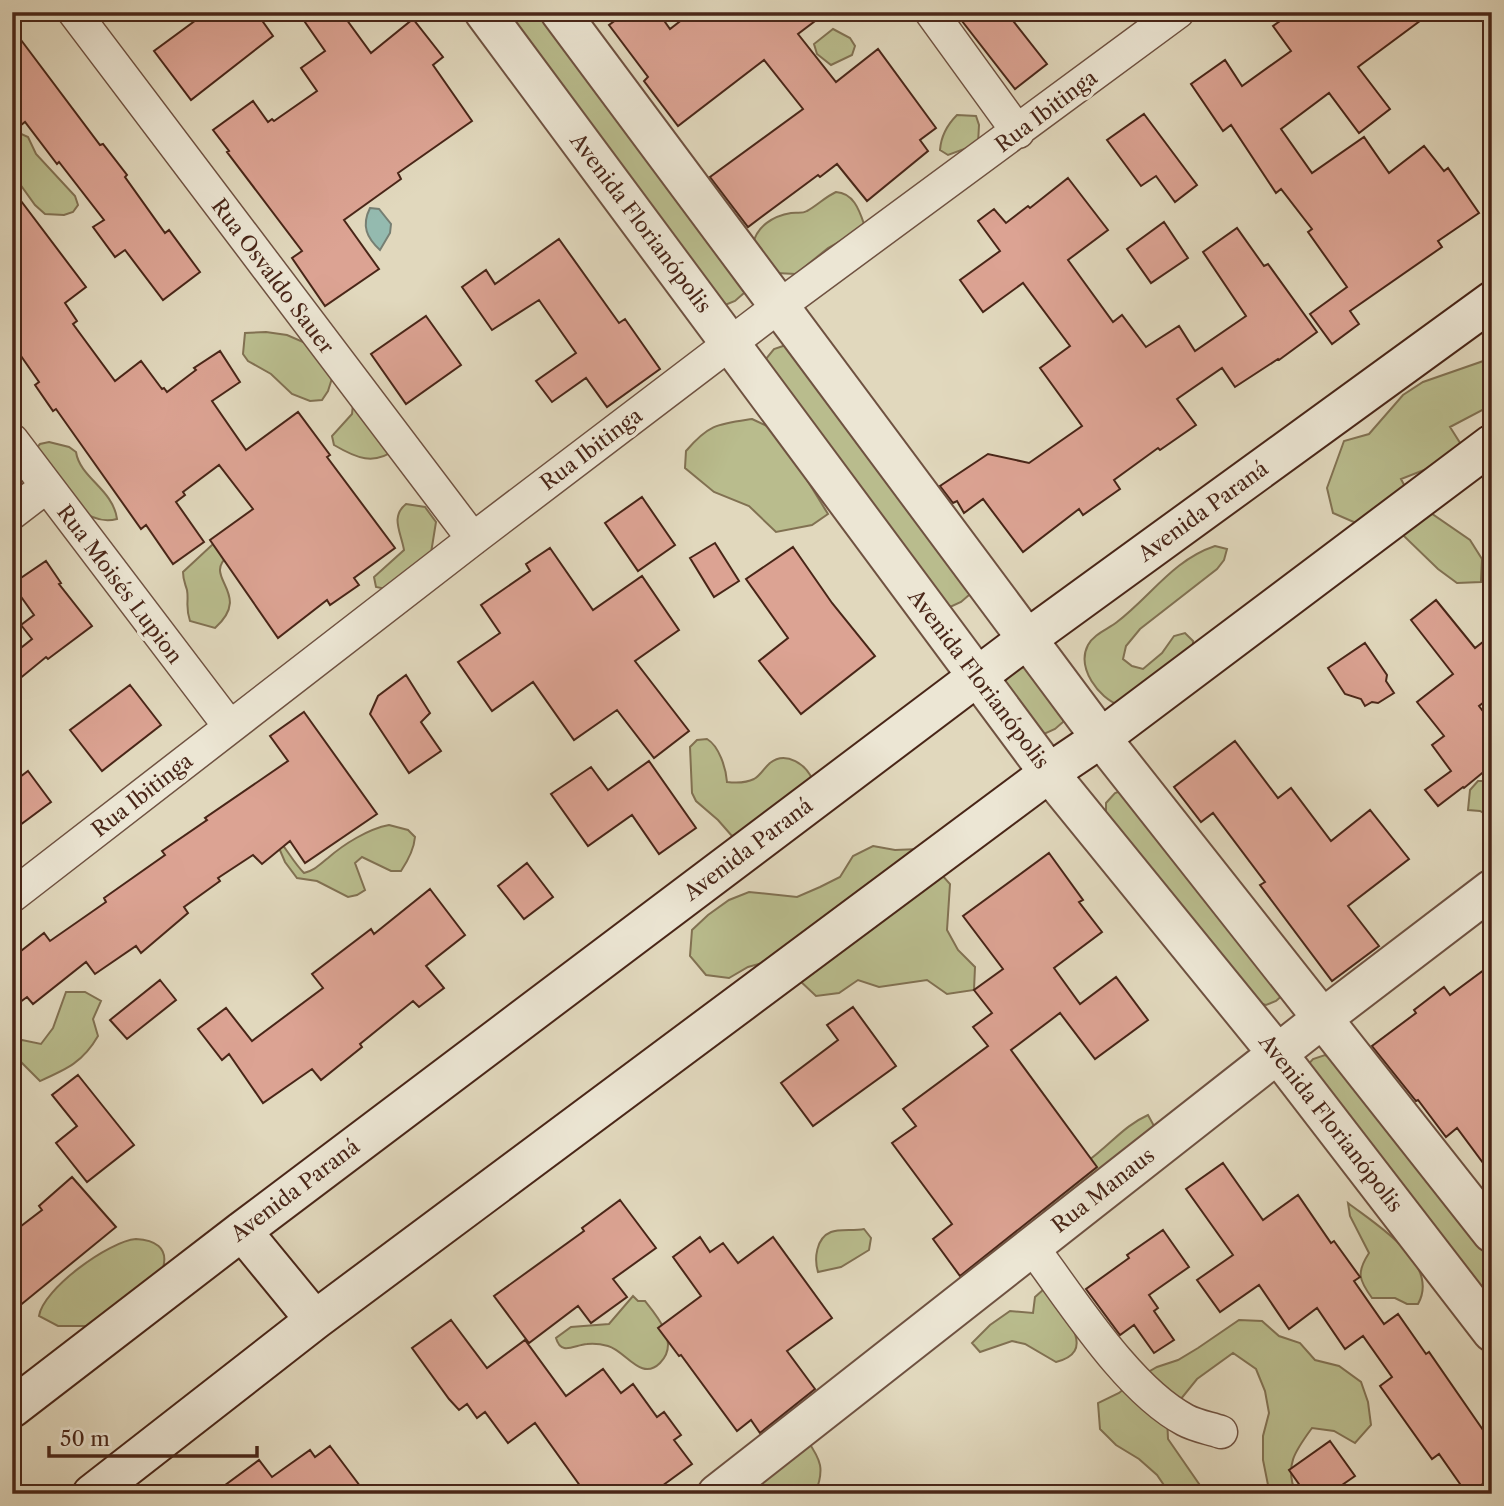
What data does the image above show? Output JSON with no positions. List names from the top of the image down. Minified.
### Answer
{"streets":{"street":["Rua Ibitinga","Avenida Florianópolis","Rua Osvaldo Sauer","Avenida Paraná","Rua Moisés Lupion","Rua Manaus"]},"crossings":[["Rua Ibitinga","Avenida Florianópolis"],["Rua Ibitinga","Rua Osvaldo Sauer"],["Rua Ibitinga","Rua Moisés Lupion"],["Avenida Florianópolis","Avenida Paraná"],["Avenida Florianópolis","Rua Manaus"]],"scale_bar":"50 m"}
